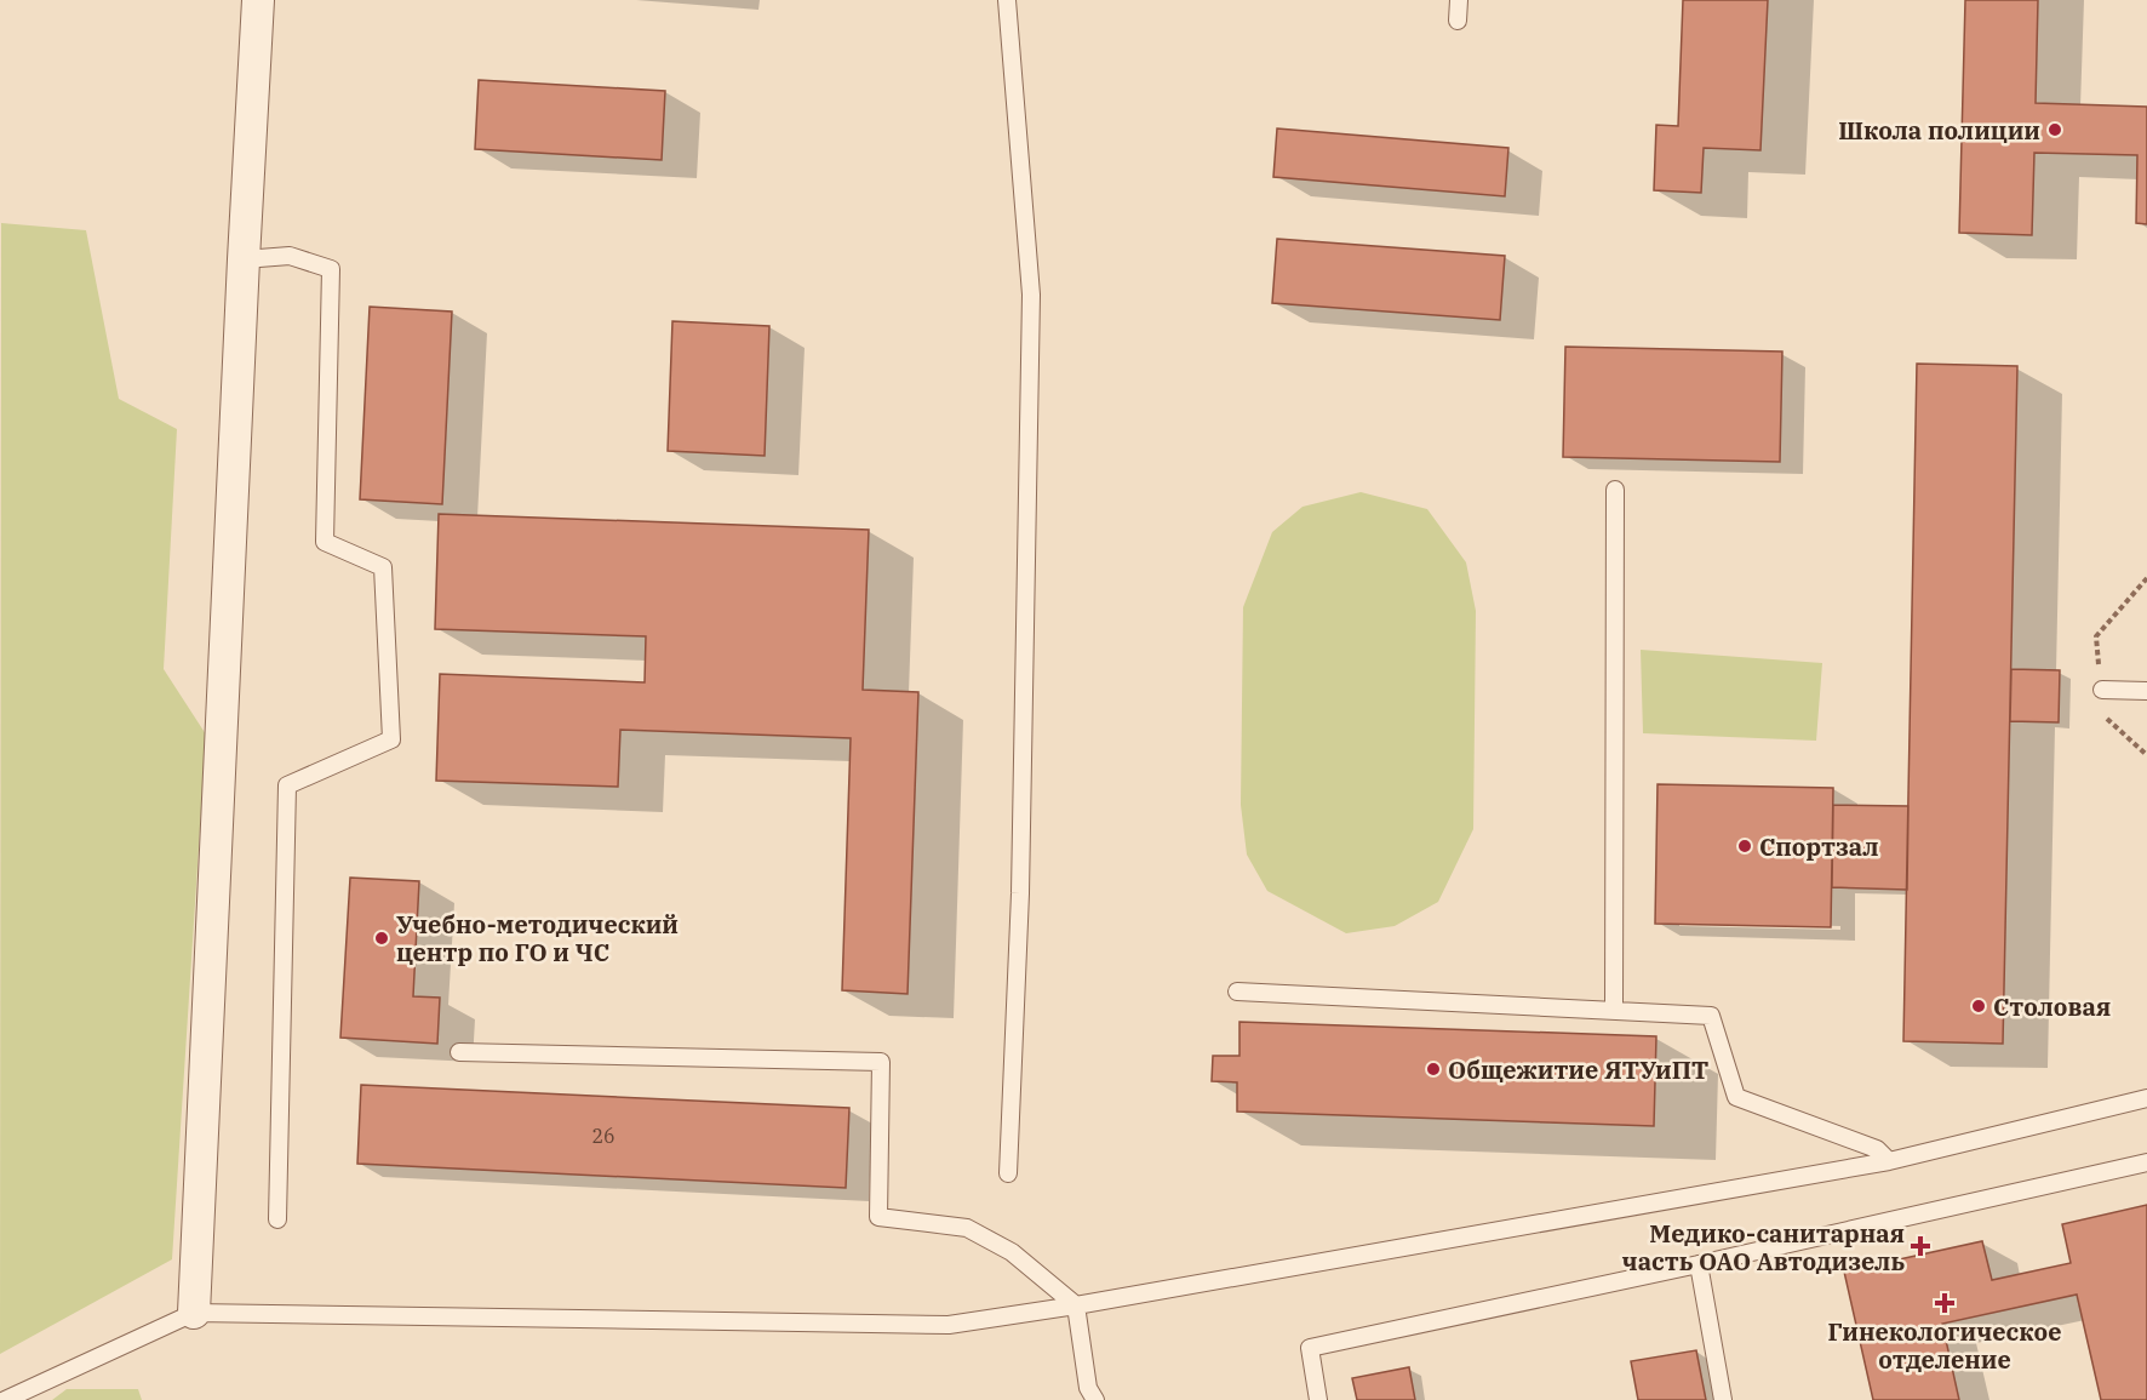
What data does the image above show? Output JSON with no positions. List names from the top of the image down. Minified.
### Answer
{"places":{"other":["Школа полиции","Спортзал","Учебно-методический центр по ГО и ЧС","Столовая","Общежитие ЯТУиПТ"],"health":["Медико-санитарная часть ОАО Автодизель","Гинекологическое отделение"]},"house_numbers":["26"]}
